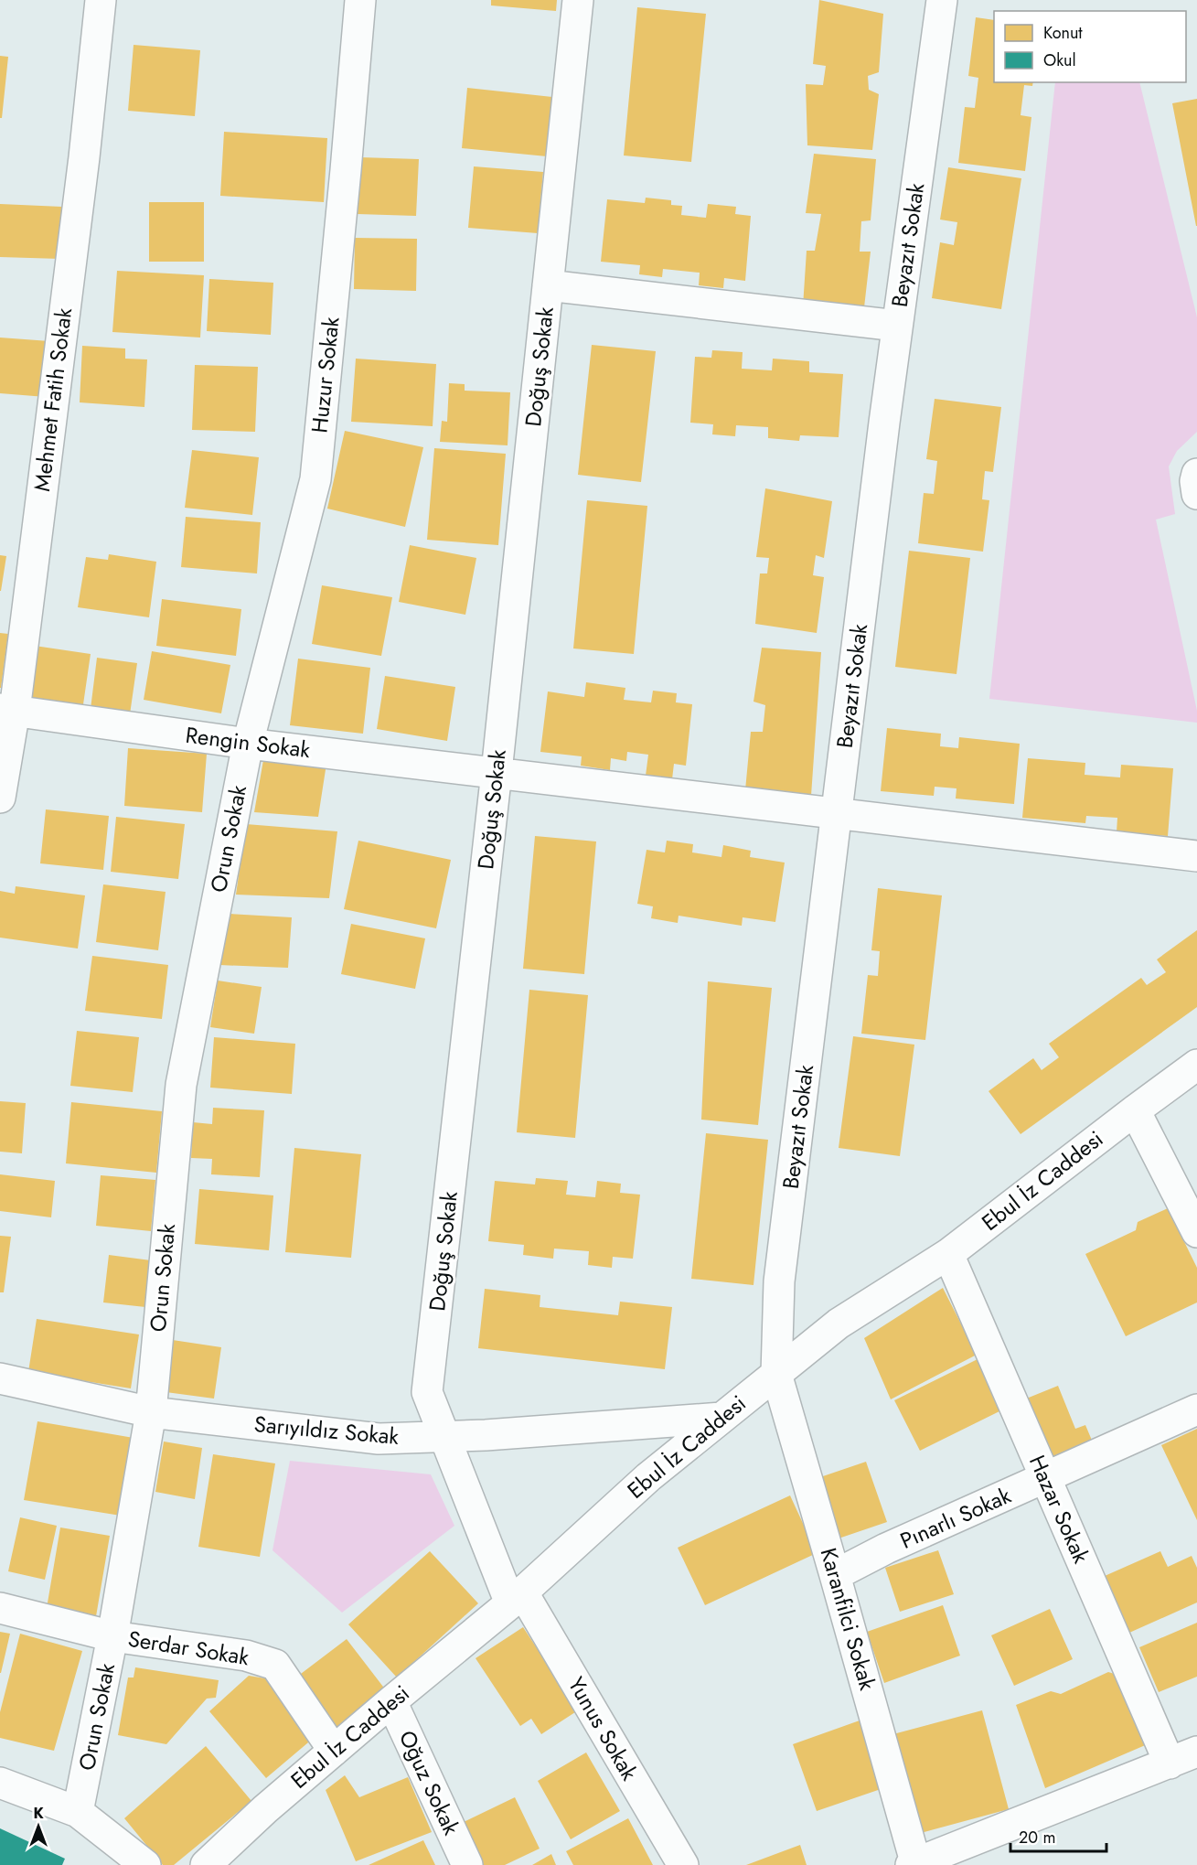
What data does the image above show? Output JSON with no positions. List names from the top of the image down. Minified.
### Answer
{"streets":{"street":["Beyazıt Sokak","Doğuş Sokak","Huzur Sokak","Mehmet Fatih Sokak","Rengin Sokak","Orun Sokak","Ebul İz Caddesi","Sarıyıldız Sokak","Hazar Sokak","Pınarlı Sokak","Karanfilci Sokak","Serdar Sokak","Yunus Sokak","Oğuz Sokak"]},"crossings":[["Beyazıt Sokak","Rengin Sokak"],["Beyazıt Sokak","Ebul İz Caddesi"],["Beyazıt Sokak","Karanfilci Sokak"],["Doğuş Sokak","Rengin Sokak"],["Doğuş Sokak","Ebul İz Caddesi"],["Doğuş Sokak","Sarıyıldız Sokak"],["Doğuş Sokak","Yunus Sokak"],["Huzur Sokak","Rengin Sokak"],["Huzur Sokak","Orun Sokak"],["Mehmet Fatih Sokak","Rengin Sokak"],["Rengin Sokak","Orun Sokak"],["Orun Sokak","Sarıyıldız Sokak"],["Orun Sokak","Serdar Sokak"],["Ebul İz Caddesi","Sarıyıldız Sokak"],["Ebul İz Caddesi","Hazar Sokak"],["Ebul İz Caddesi","Karanfilci Sokak"],["Ebul İz Caddesi","Serdar Sokak"],["Ebul İz Caddesi","Yunus Sokak"],["Ebul İz Caddesi","Oğuz Sokak"],["Hazar Sokak","Pınarlı Sokak"],["Pınarlı Sokak","Karanfilci Sokak"]],"legend":["Konut","Okul"],"scale_bar":"20 m","north":"top"}
